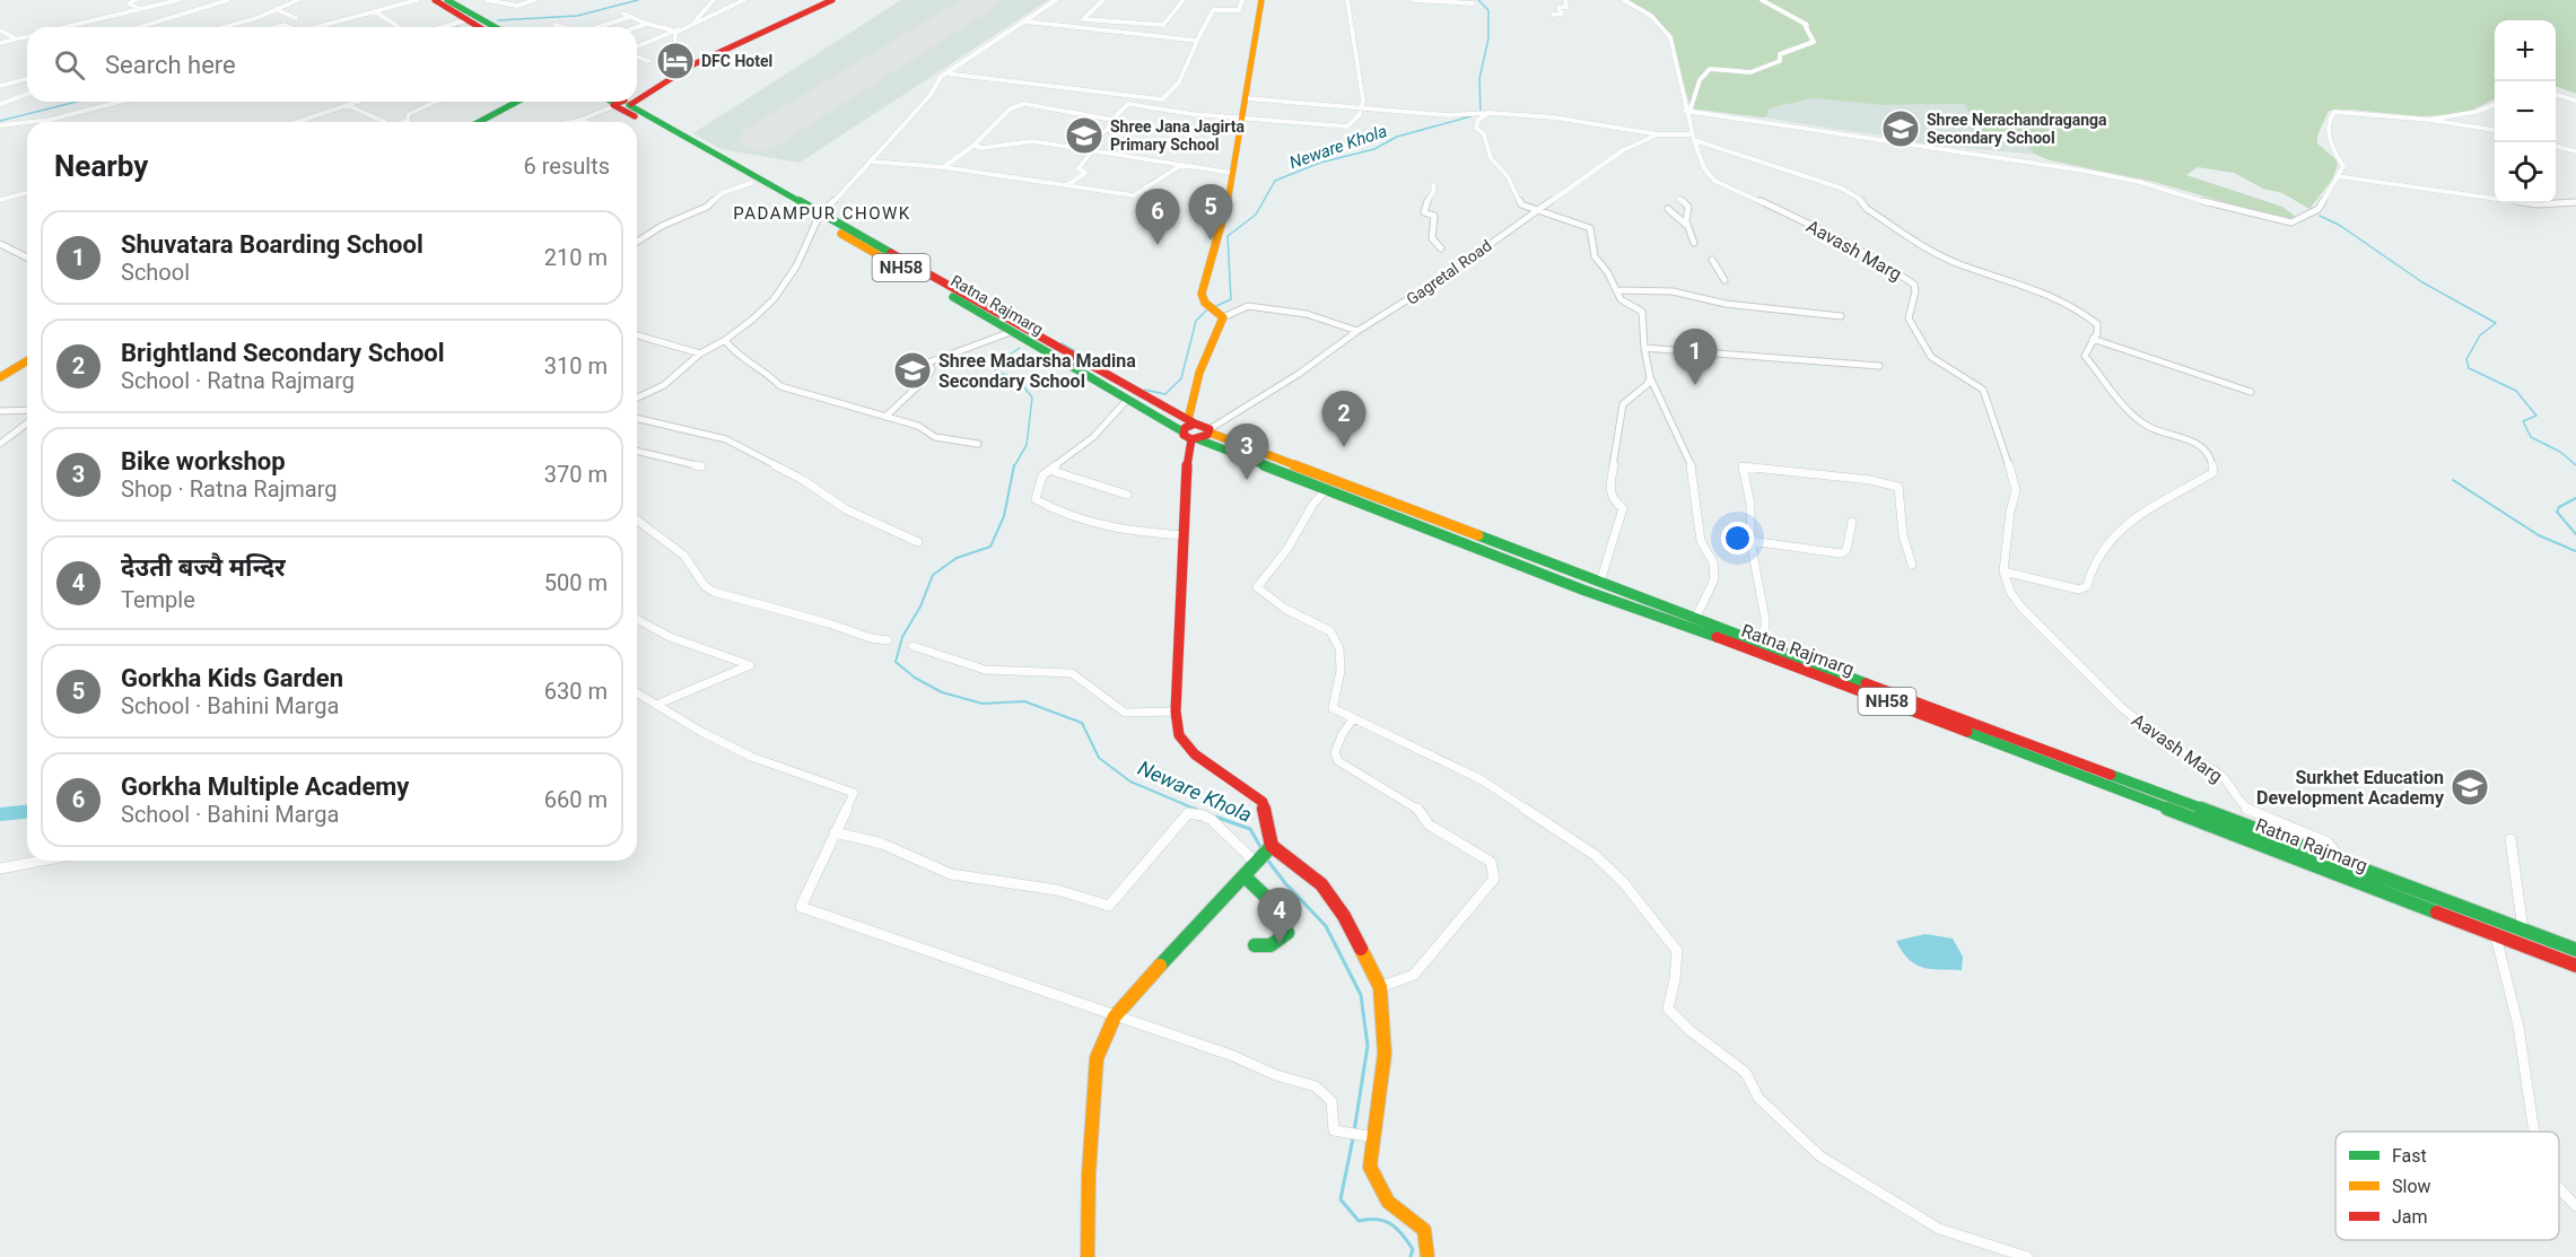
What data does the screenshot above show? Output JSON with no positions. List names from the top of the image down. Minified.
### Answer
{"streets":{"main road":["NH58","Ratna Rajmarg"],"street":["Aavash Marg","Gagretal Road"]},"crossings":[["Aavash Marg","Gagretal Road"],["Aavash Marg","Ratna Rajmarg"],["Gagretal Road","Ratna Rajmarg"]],"districts":["PADAMPUR CHOWK"],"water":["Neware Khola"],"places":{"hotel":["DFC Hotel"],"school or university":["Shree Nerachandraganga Secondary School","Shree Jana Jagirta Primary School","Shree Madarsha Madina Secondary School","Surkhet Education Development Academy"]},"legend":["Fast","Slow","Jam"],"page":{"map_buttons":["+","−"],"search":"Search here","heading":["Nearby","6 results"],"pins":["5","6","1","2","3","4"],"list":[{"mark":"1","name":"Shuvatara Boarding School","note":"School","value":"210 m"},{"mark":"2","name":"Brightland Secondary School","note":"School · Ratna Rajmarg","value":"310 m"},{"mark":"3","name":"Bike workshop","note":"Shop · Ratna Rajmarg","value":"370 m"},{"mark":"4","name":"देउती बज्यै मन्दिर","note":"Temple","value":"500 m"},{"mark":"5","name":"Gorkha Kids Garden","note":"School · Bahini Marga","value":"630 m"},{"mark":"6","name":"Gorkha Multiple Academy","note":"School · Bahini Marga","value":"660 m"}]}}
